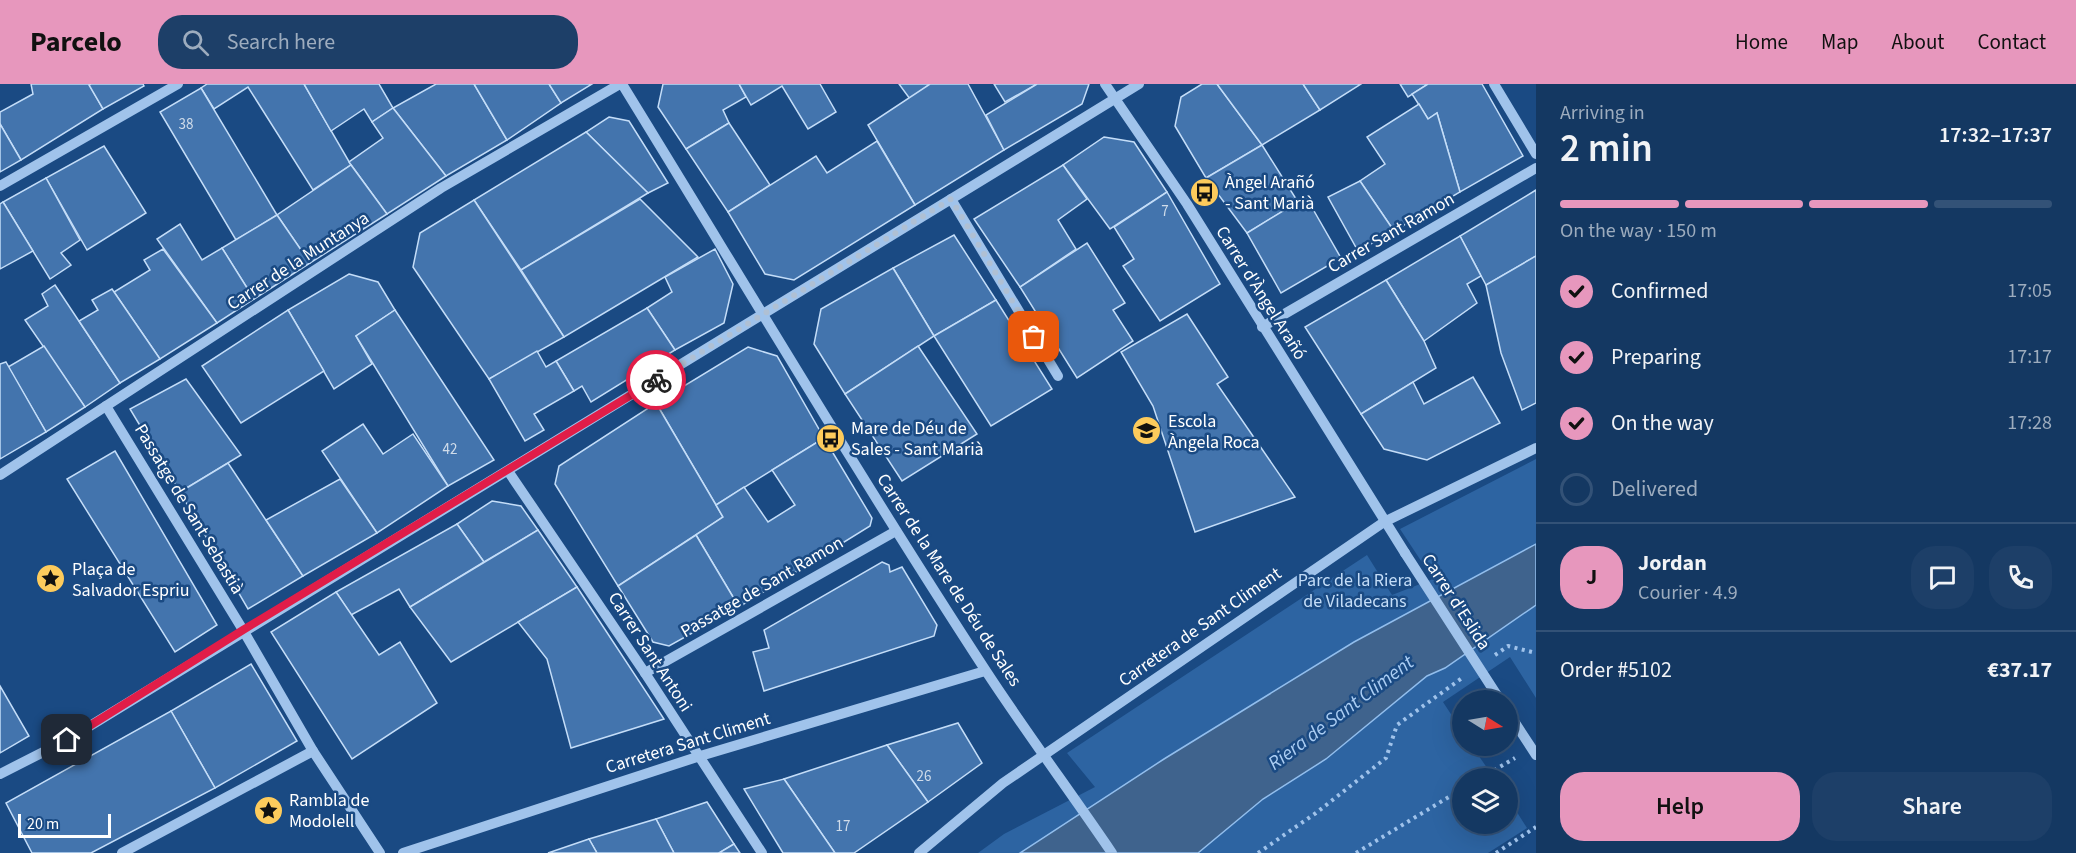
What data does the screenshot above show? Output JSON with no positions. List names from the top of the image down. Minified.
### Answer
{"streets":{"street":["Carrer Sant Ramon","Carrer de la Muntanya","Carrer d'Àngel Arañó","Passatge de Sant Sebastià","Carrer de la Mare de Déu de Sales","Passatge de Sant Ramon","Carrer d'Eslida","Carretera de Sant Climent","Carrer Sant Antoni","Carretera Sant Climent"]},"crossings":[["Carrer Sant Ramon","Carrer d'Àngel Arañó"],["Carrer de la Muntanya","Passatge de Sant Sebastià"],["Carrer de la Muntanya","Carrer de la Mare de Déu de Sales"],["Carrer d'Àngel Arañó","Carrer d'Eslida"],["Carrer d'Àngel Arañó","Carretera de Sant Climent"],["Carrer de la Mare de Déu de Sales","Passatge de Sant Ramon"],["Carrer de la Mare de Déu de Sales","Carretera de Sant Climent"],["Carrer de la Mare de Déu de Sales","Carretera Sant Climent"],["Passatge de Sant Ramon","Carrer Sant Antoni"],["Carrer d'Eslida","Carretera de Sant Climent"],["Carrer Sant Antoni","Carretera Sant Climent"]],"water":["Riera de Sant Climent"],"parks":["Parc de la Riera de Viladecans"],"places":{"bus stop":["Àngel Arañó - Sant Marià","Mare de Déu de Sales - Sant Marià"],"school or university":["Escola Àngela Roca"],"place":["Plaça de Salvador Espriu","Rambla de Modolell"]},"house_numbers":["38","7","42","26","17"],"scale_bar":"20 m","north":"right","page":{"header":"Parcelo","search":"Search here","nav":["Home","Map","About","Contact"],"heading":["2 min","Arriving in","17:32–17:37"],"panel":["Jordan","Courier · 4.9","Order #5102","€37.17"],"bar":"On the way · 150 m","list":[["Confirmed","17:05"],["Preparing","17:17"],["On the way","17:28"],"Delivered"],"round":"J","buttons":["Help","Share"],"scale":"20 m"}}
